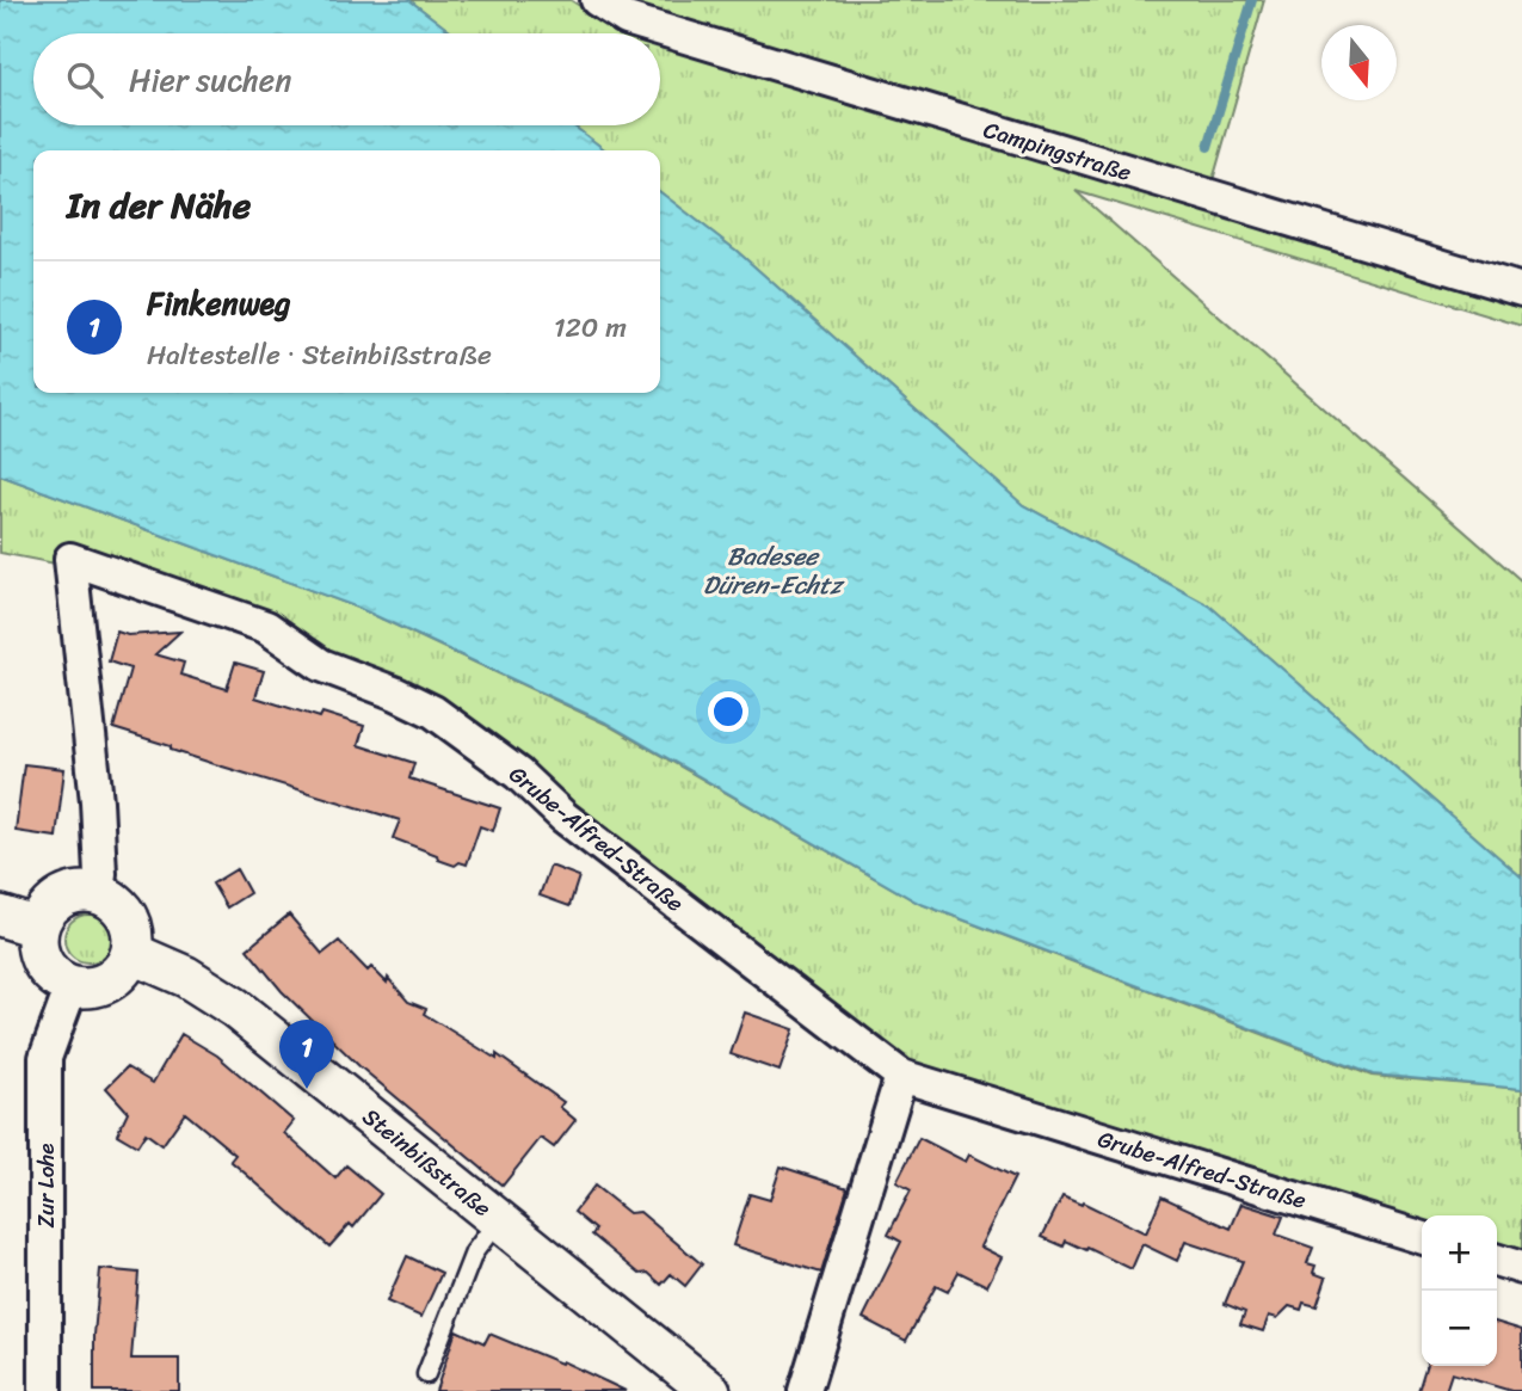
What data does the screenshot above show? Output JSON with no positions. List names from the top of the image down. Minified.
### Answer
{"streets":{"street":["Campingstraße","Grube-Alfred-Straße","Steinbißstraße","Zur Lohe"]},"crossings":[["Grube-Alfred-Straße","Steinbißstraße"],["Grube-Alfred-Straße","Zur Lohe"],["Steinbißstraße","Zur Lohe"]],"water":["Badesee Düren-Echtz"],"north":"bottom","page":{"search":"Hier suchen","heading":"In der Nähe","list":[{"mark":"1","name":"Finkenweg","note":"Haltestelle · Steinbißstraße","value":"120 m"}],"pins":"1","map_buttons":["+","−"]}}
